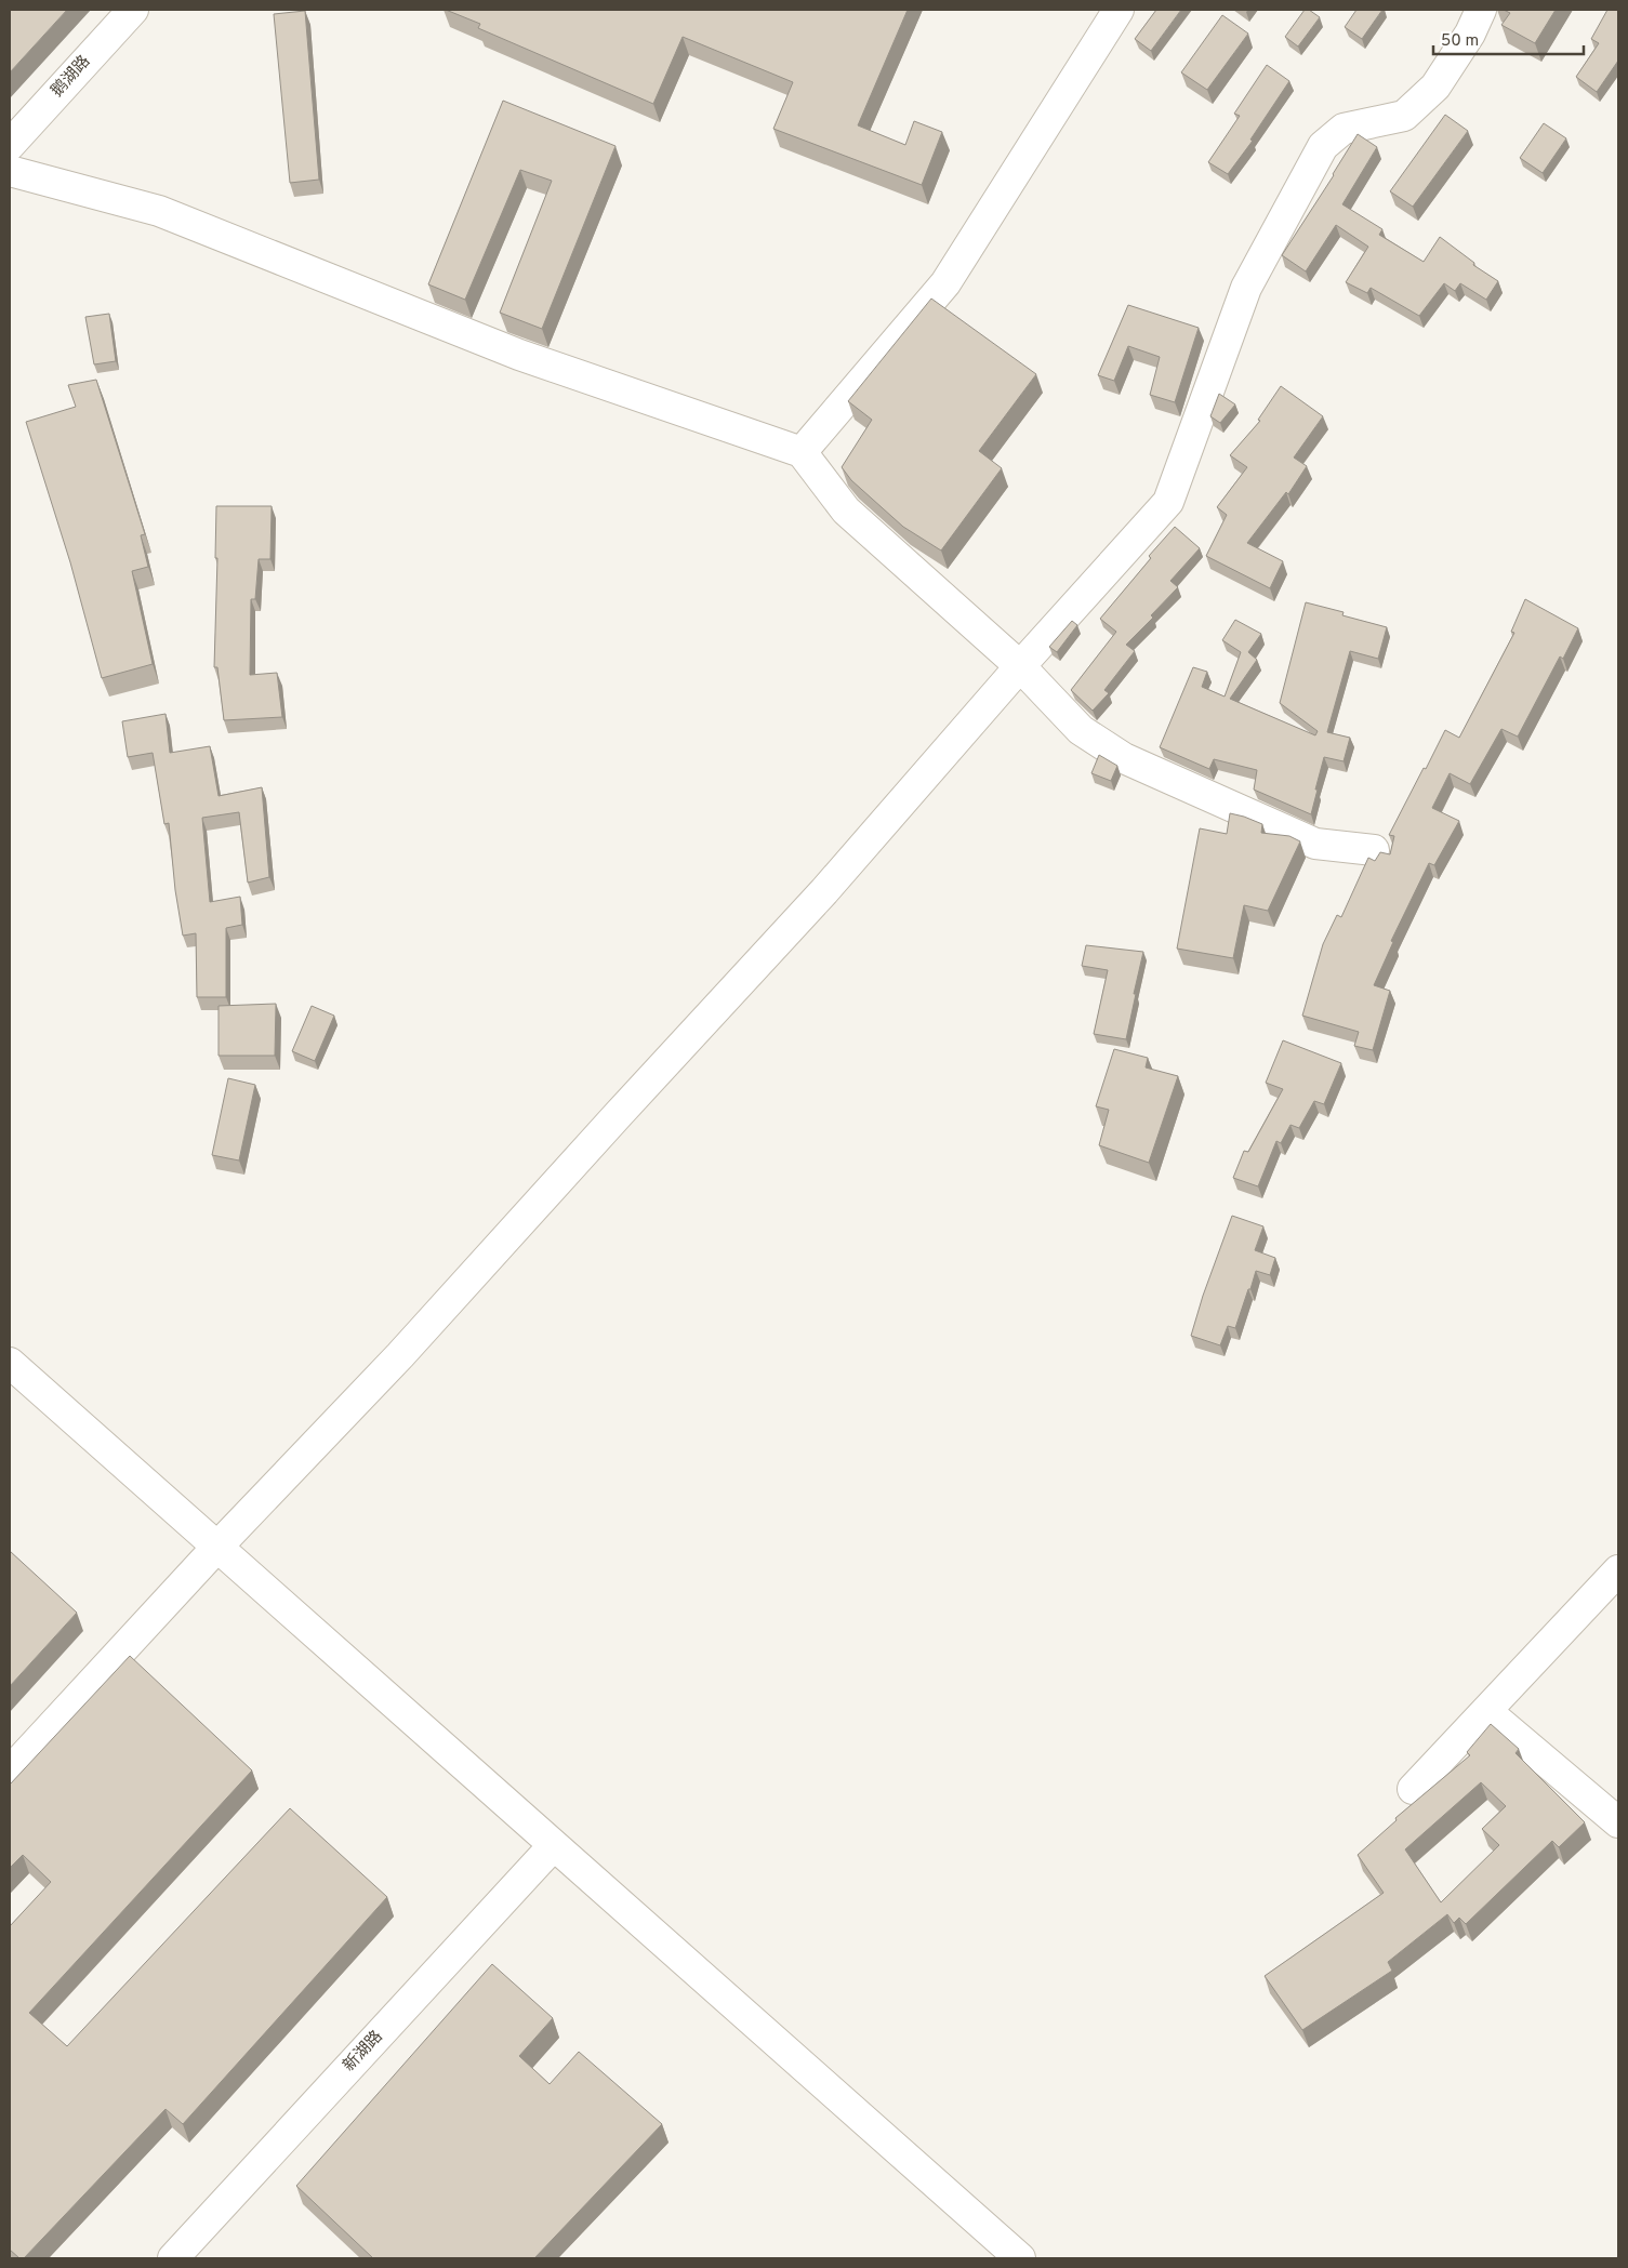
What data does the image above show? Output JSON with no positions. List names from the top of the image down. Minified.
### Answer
{"streets":{"street":["鹅湖路","新湖路"]},"scale_bar":"50 m"}
